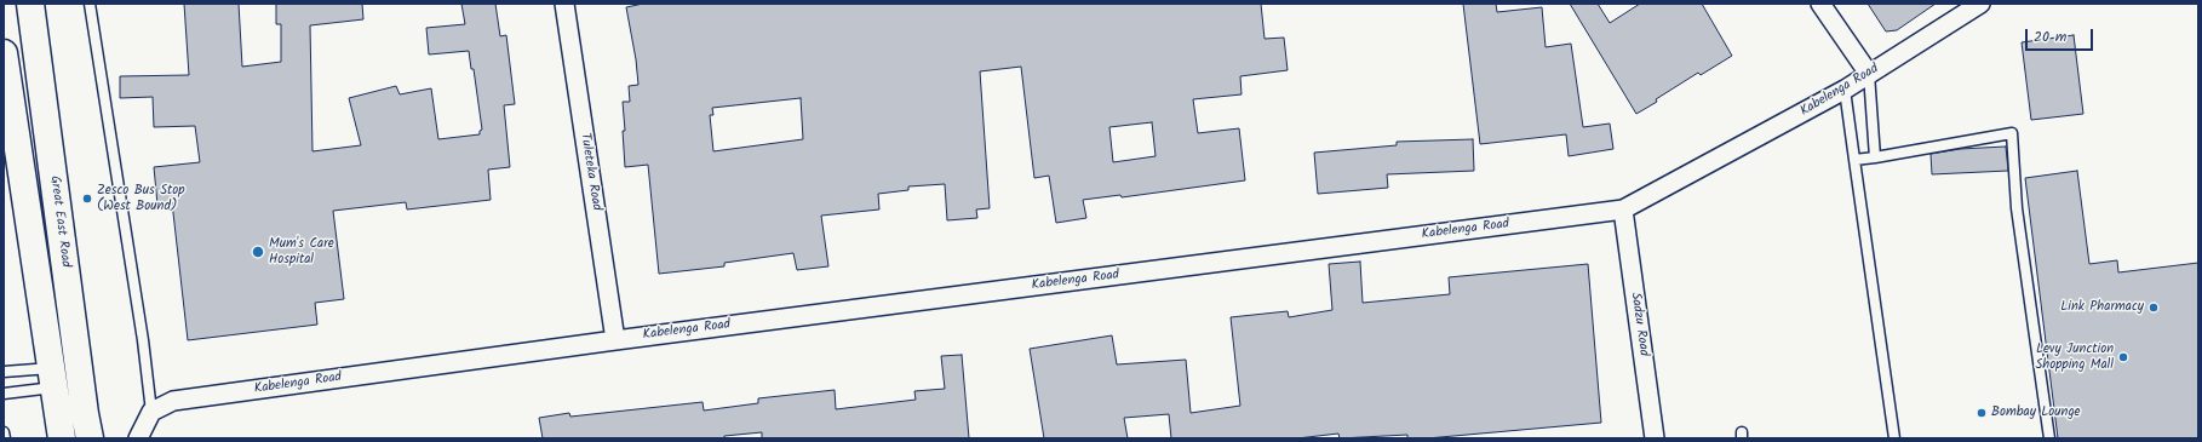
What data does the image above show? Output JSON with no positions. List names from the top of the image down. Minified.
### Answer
{"streets":{"main road":["Great East Road"],"street":["Kabelenga Road","Tuleteka Road","Sadzu Road"]},"crossings":[["Kabelenga Road","Tuleteka Road"],["Kabelenga Road","Sadzu Road"]],"places":["Zesco Bus Stop (West Bound)","Mum's Care Hospital","Link Pharmacy","Levy Junction Shopping Mall","Bombay Lounge"],"scale_bar":"20 m"}
